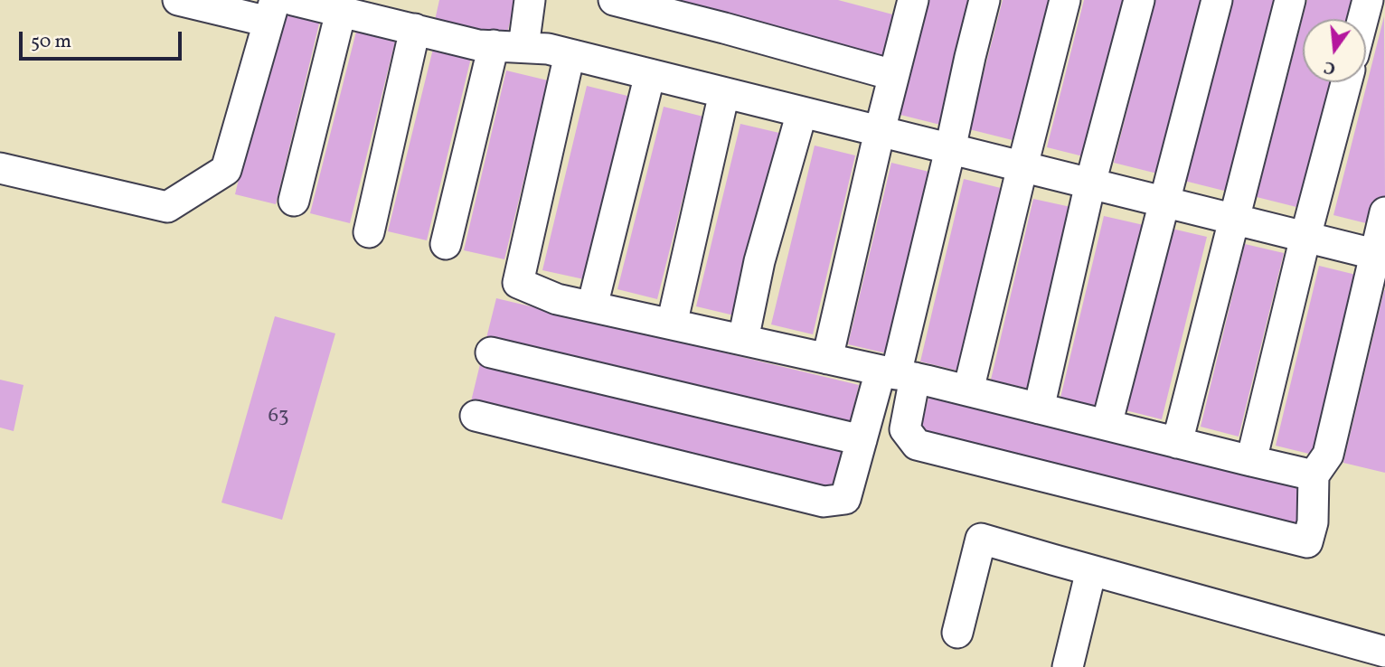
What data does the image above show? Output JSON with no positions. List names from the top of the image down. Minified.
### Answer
{"house_numbers":["63"],"scale_bar":"50 m","north":"bottom"}
